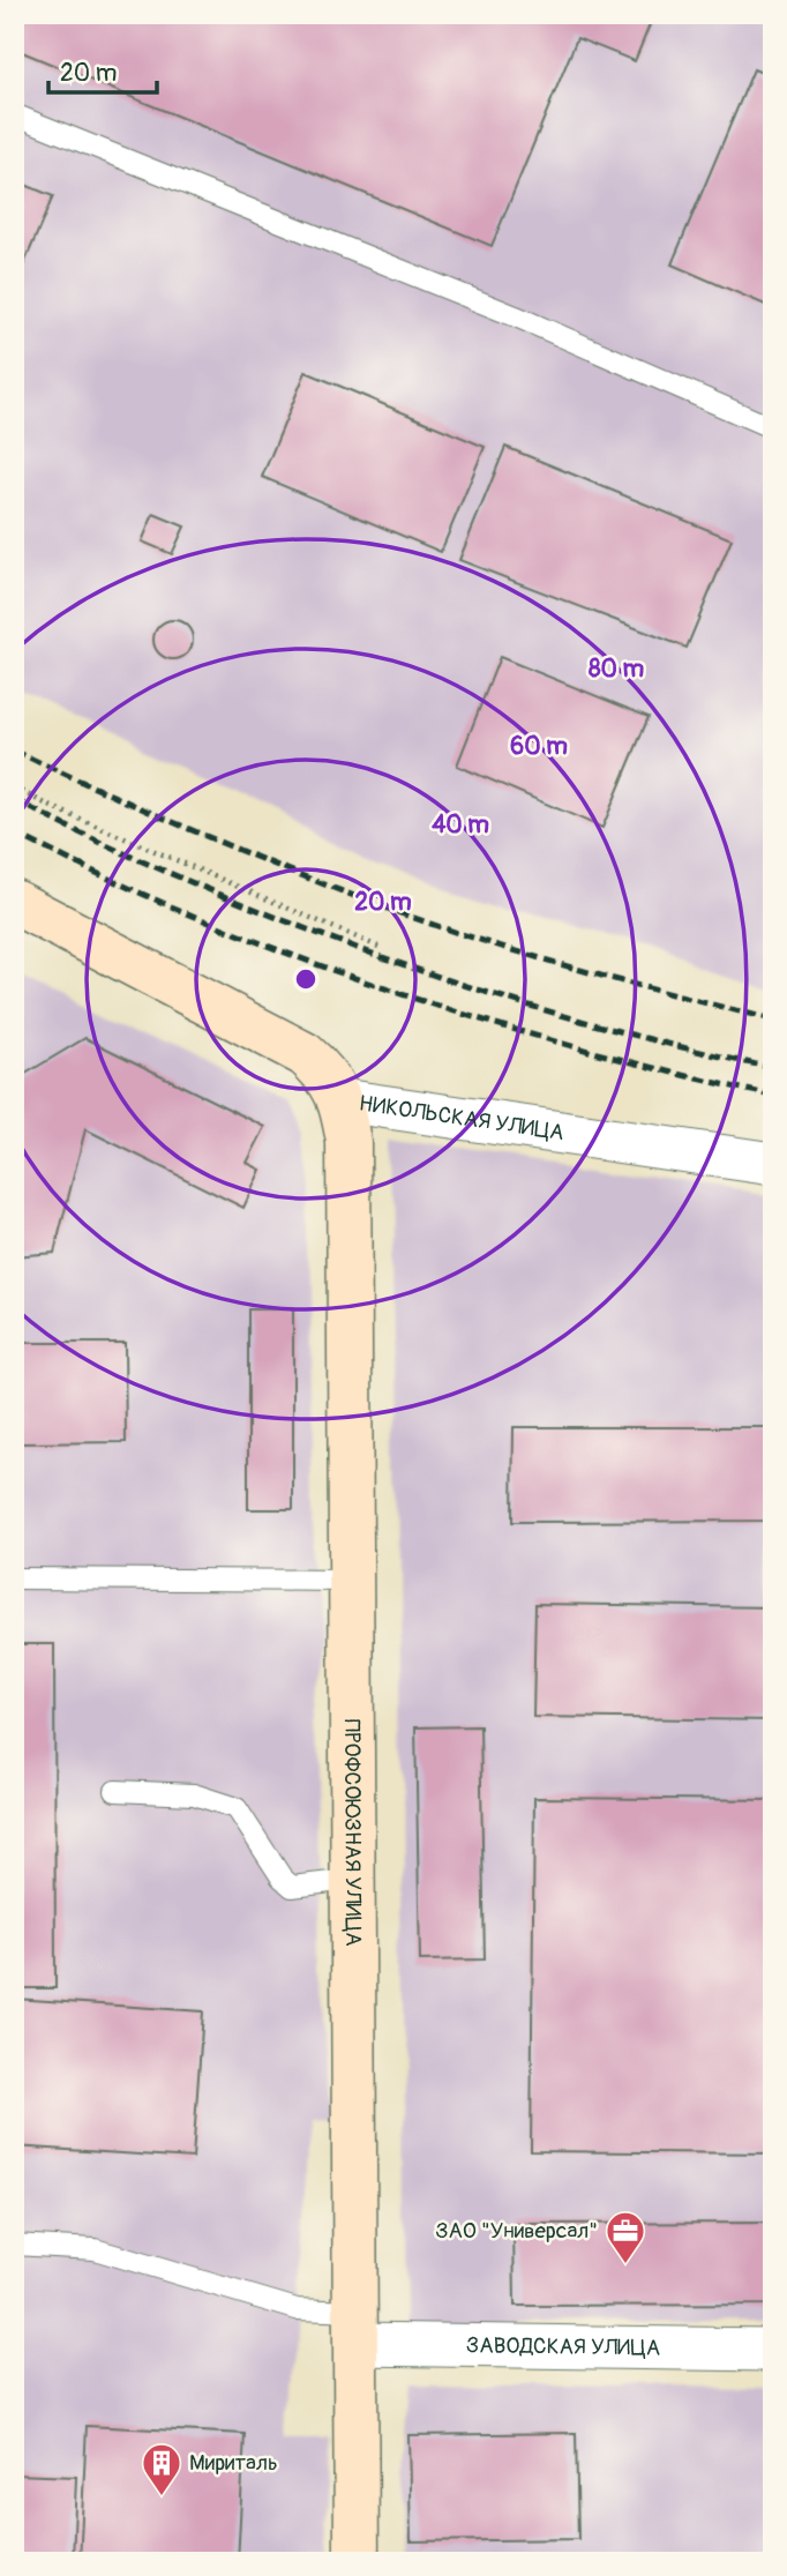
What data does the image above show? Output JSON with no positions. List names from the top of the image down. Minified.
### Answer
{"streets":{"street":["НИКОЛЬСКАЯ УЛИЦА","ПРОФСОЮЗНАЯ УЛИЦА","ЗАВОДСКАЯ УЛИЦА"]},"crossings":[["НИКОЛЬСКАЯ УЛИЦА","ПРОФСОЮЗНАЯ УЛИЦА"],["ПРОФСОЮЗНАЯ УЛИЦА","ЗАВОДСКАЯ УЛИЦА"]],"places":{"office":["ЗАО \"Универсал\""],"building":["Мириталь"]},"scale_bar":"20 m","rings":["80 m","60 m","40 m","20 m"]}
